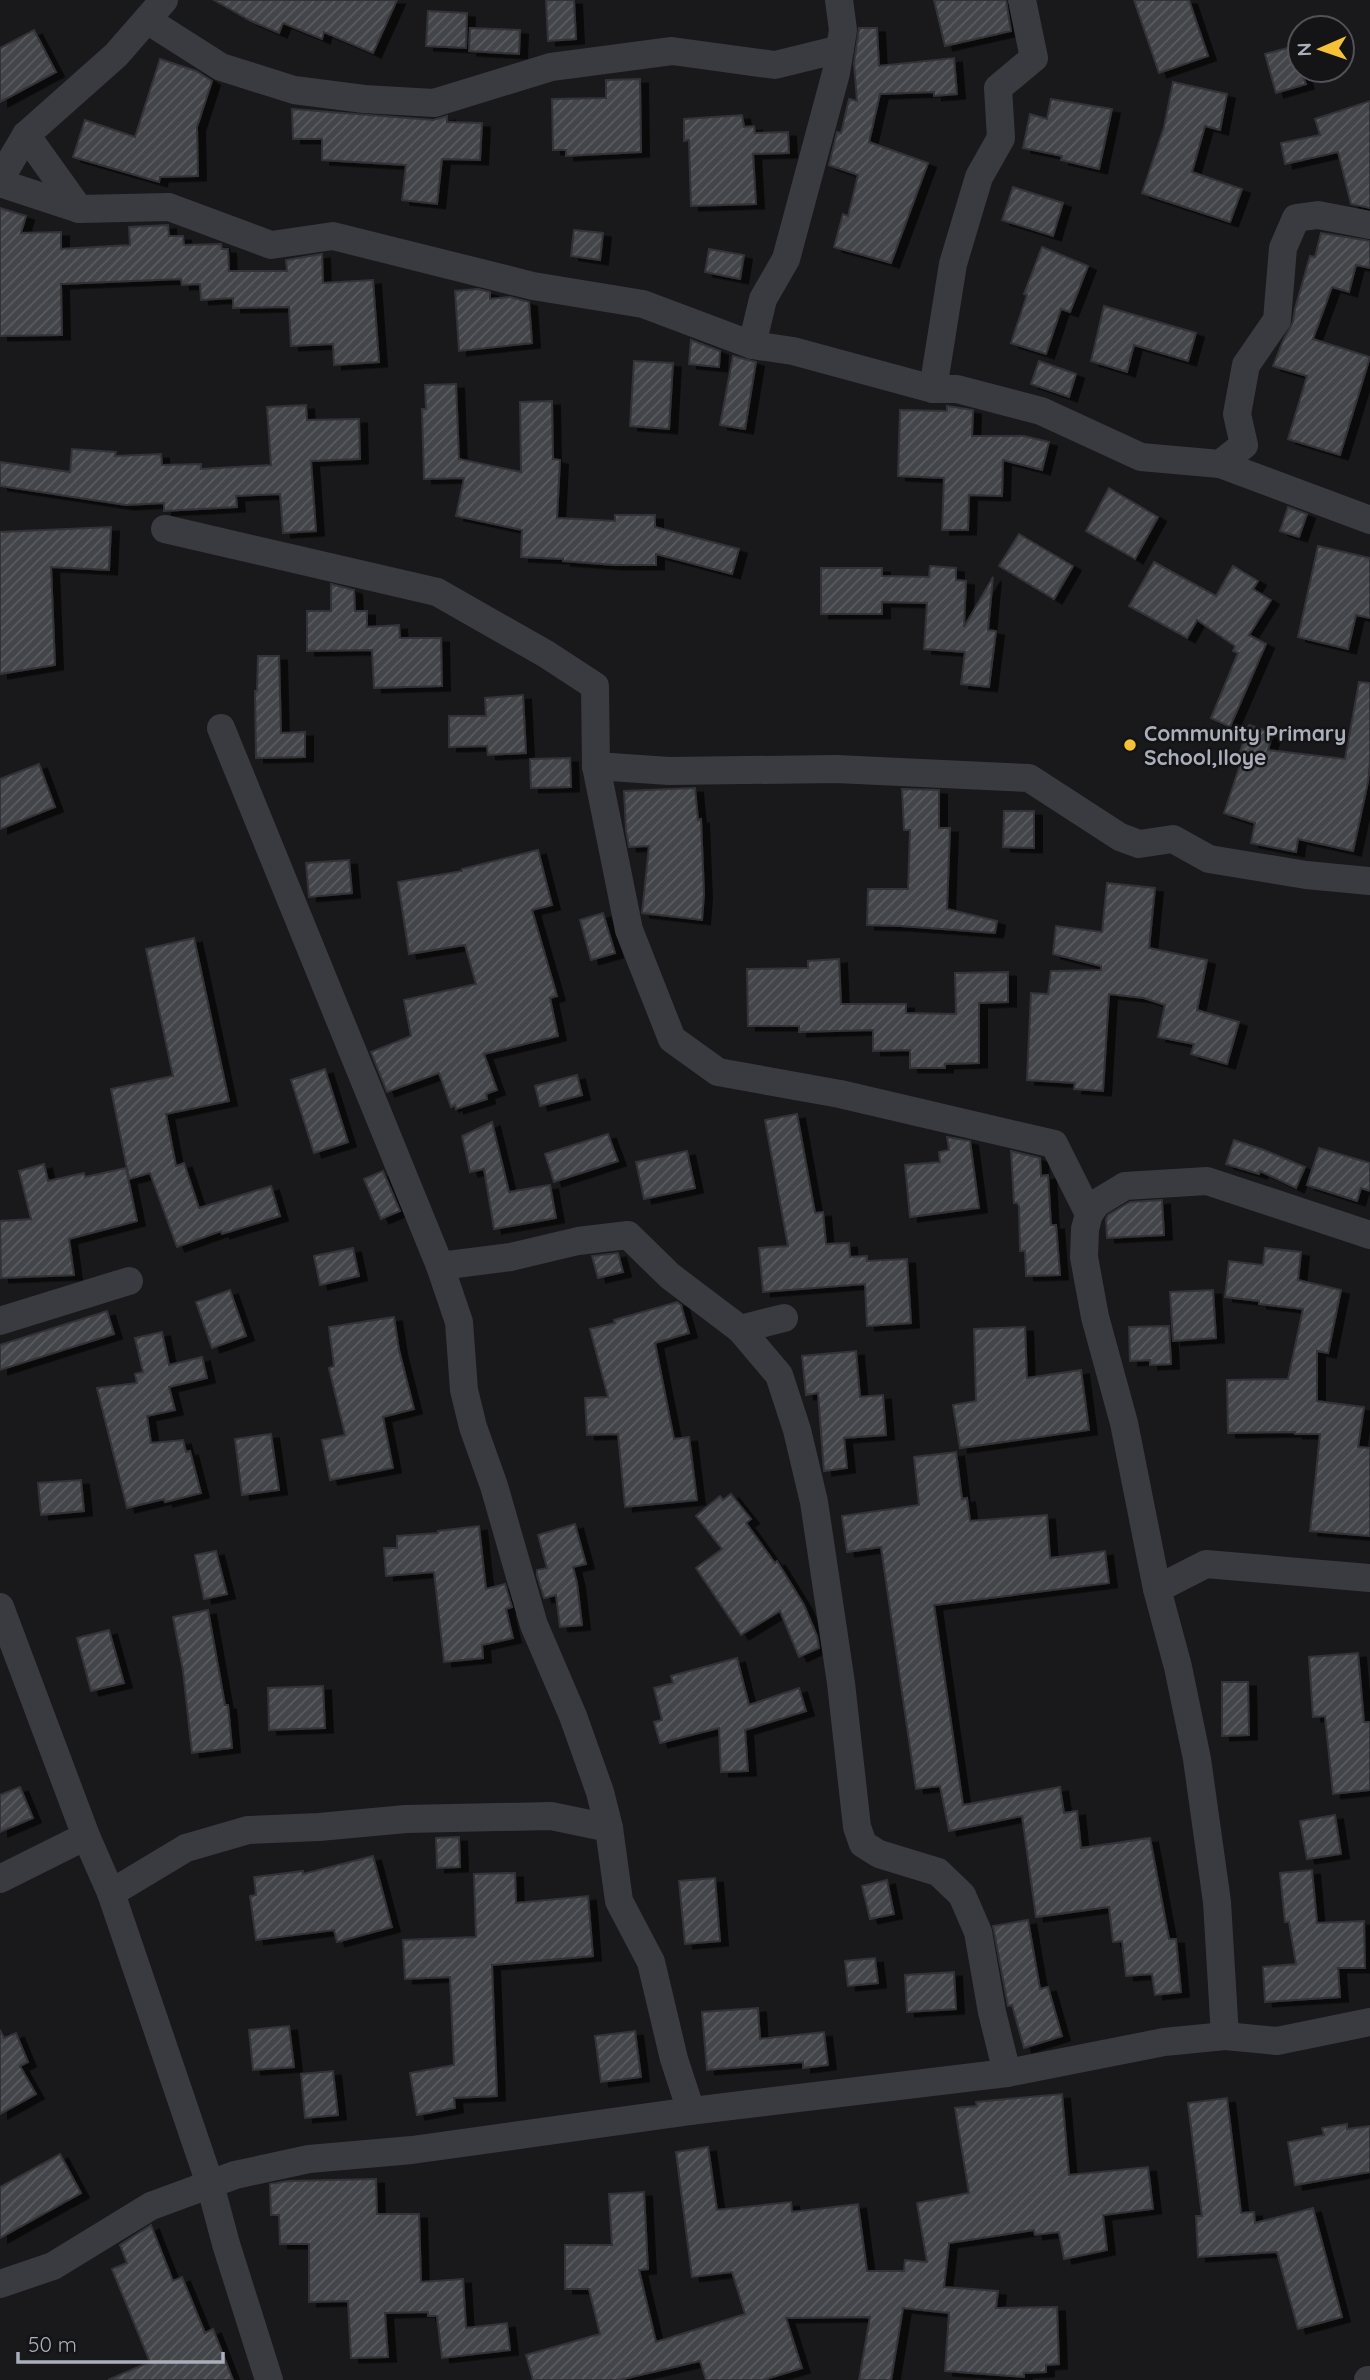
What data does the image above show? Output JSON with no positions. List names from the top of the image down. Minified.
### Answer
{"places":["Community Primary School,Iloye"],"scale_bar":"50 m","north":"left"}
